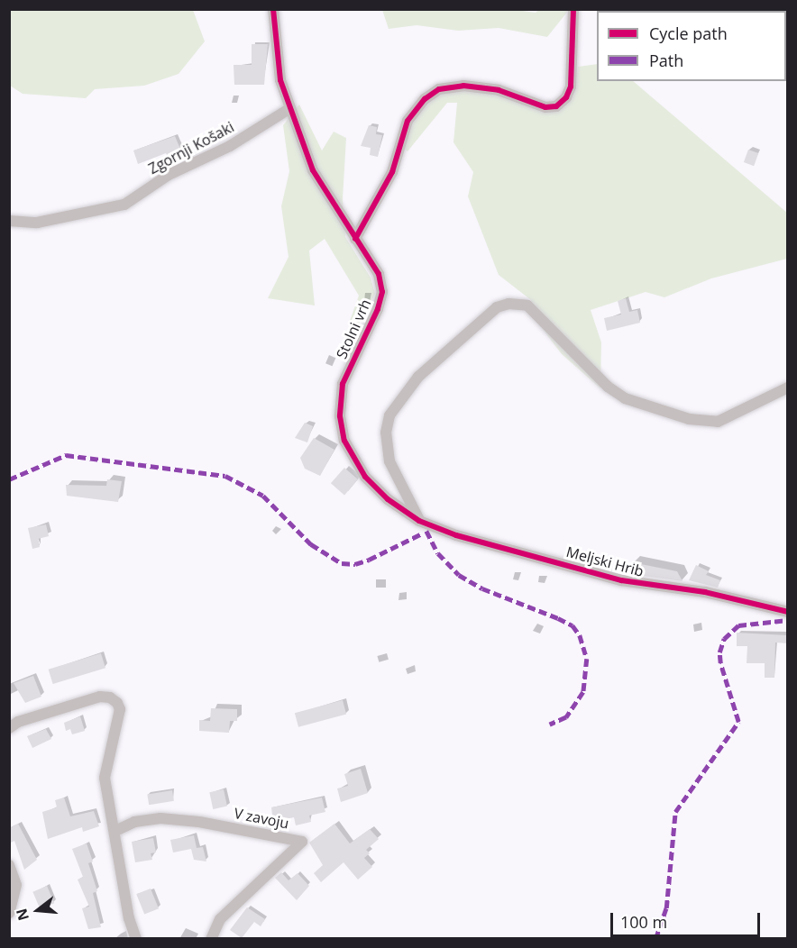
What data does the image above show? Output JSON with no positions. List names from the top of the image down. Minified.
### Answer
{"streets":{"street":["Zgornji Košaki","Stolni vrh","Meljski Hrib","V zavoju"]},"crossings":[["Zgornji Košaki","Stolni vrh"],["Stolni vrh","Meljski Hrib"]],"legend":["Cycle path","Path"],"scale_bar":"100 m","north":"left"}
